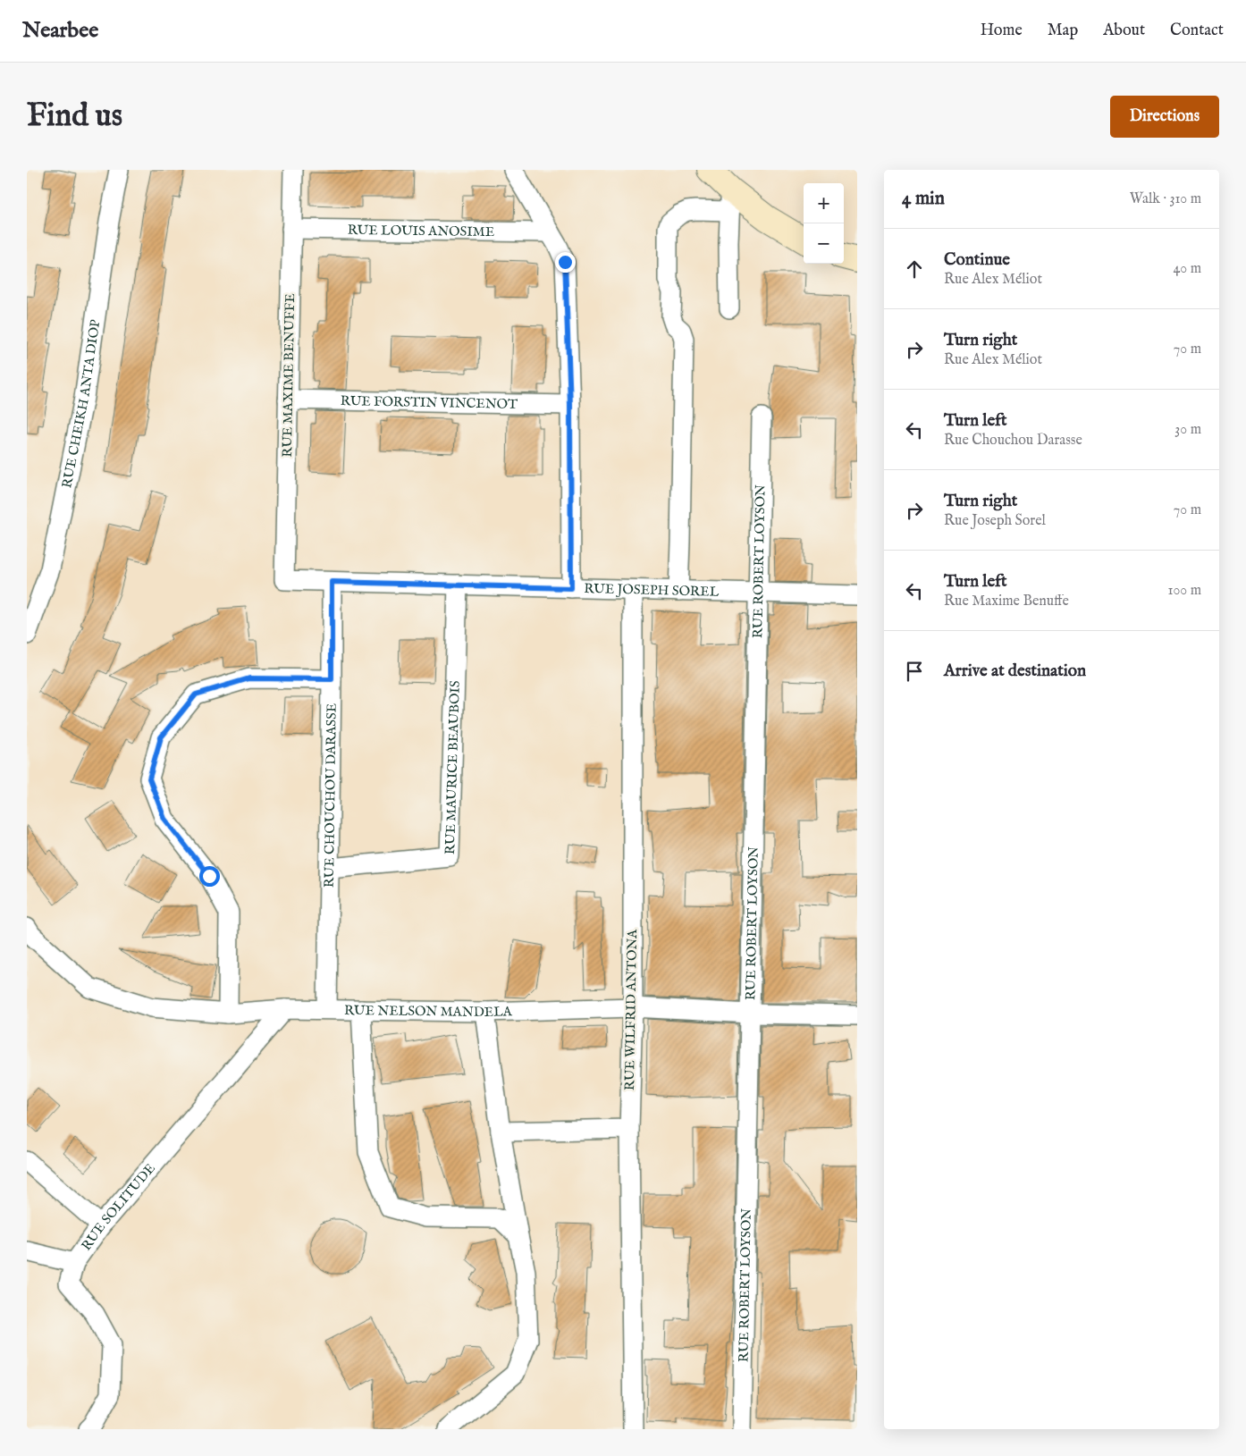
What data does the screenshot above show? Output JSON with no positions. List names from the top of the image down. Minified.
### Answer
{"streets":{"street":["RUE LOUIS ANOSIME","RUE MAXIME BENUFFE","RUE FORSTIN VINCENOT","RUE CHEIKH ANTA DIOP","RUE ROBERT LOYSON","RUE JOSEPH SOREL","RUE MAURICE BEAUBOIS","RUE CHOUCHOU DARASSE","RUE NELSON MANDELA","RUE WILFRID ANTONA","RUE SOLITUDE"]},"crossings":[["RUE LOUIS ANOSIME","RUE MAXIME BENUFFE"],["RUE MAXIME BENUFFE","RUE FORSTIN VINCENOT"],["RUE MAXIME BENUFFE","RUE JOSEPH SOREL"],["RUE ROBERT LOYSON","RUE JOSEPH SOREL"],["RUE ROBERT LOYSON","RUE NELSON MANDELA"],["RUE JOSEPH SOREL","RUE MAURICE BEAUBOIS"],["RUE JOSEPH SOREL","RUE CHOUCHOU DARASSE"],["RUE JOSEPH SOREL","RUE WILFRID ANTONA"],["RUE MAURICE BEAUBOIS","RUE CHOUCHOU DARASSE"],["RUE CHOUCHOU DARASSE","RUE NELSON MANDELA"],["RUE NELSON MANDELA","RUE WILFRID ANTONA"],["RUE NELSON MANDELA","RUE SOLITUDE"]],"page":{"header":"Nearbee","nav":["Home","Map","About","Contact"],"buttons":"Directions","title":"Find us","heading":["4 min","Walk · 310 m"],"map_buttons":["+","−"],"list":[["Continue","Rue Alex Méliot","40 m"],["Turn right","Rue Alex Méliot","70 m"],["Turn left","Rue Chouchou Darasse","30 m"],["Turn right","Rue Joseph Sorel","70 m"],["Turn left","Rue Maxime Benuffe","100 m"],"Arrive at destination"]}}
